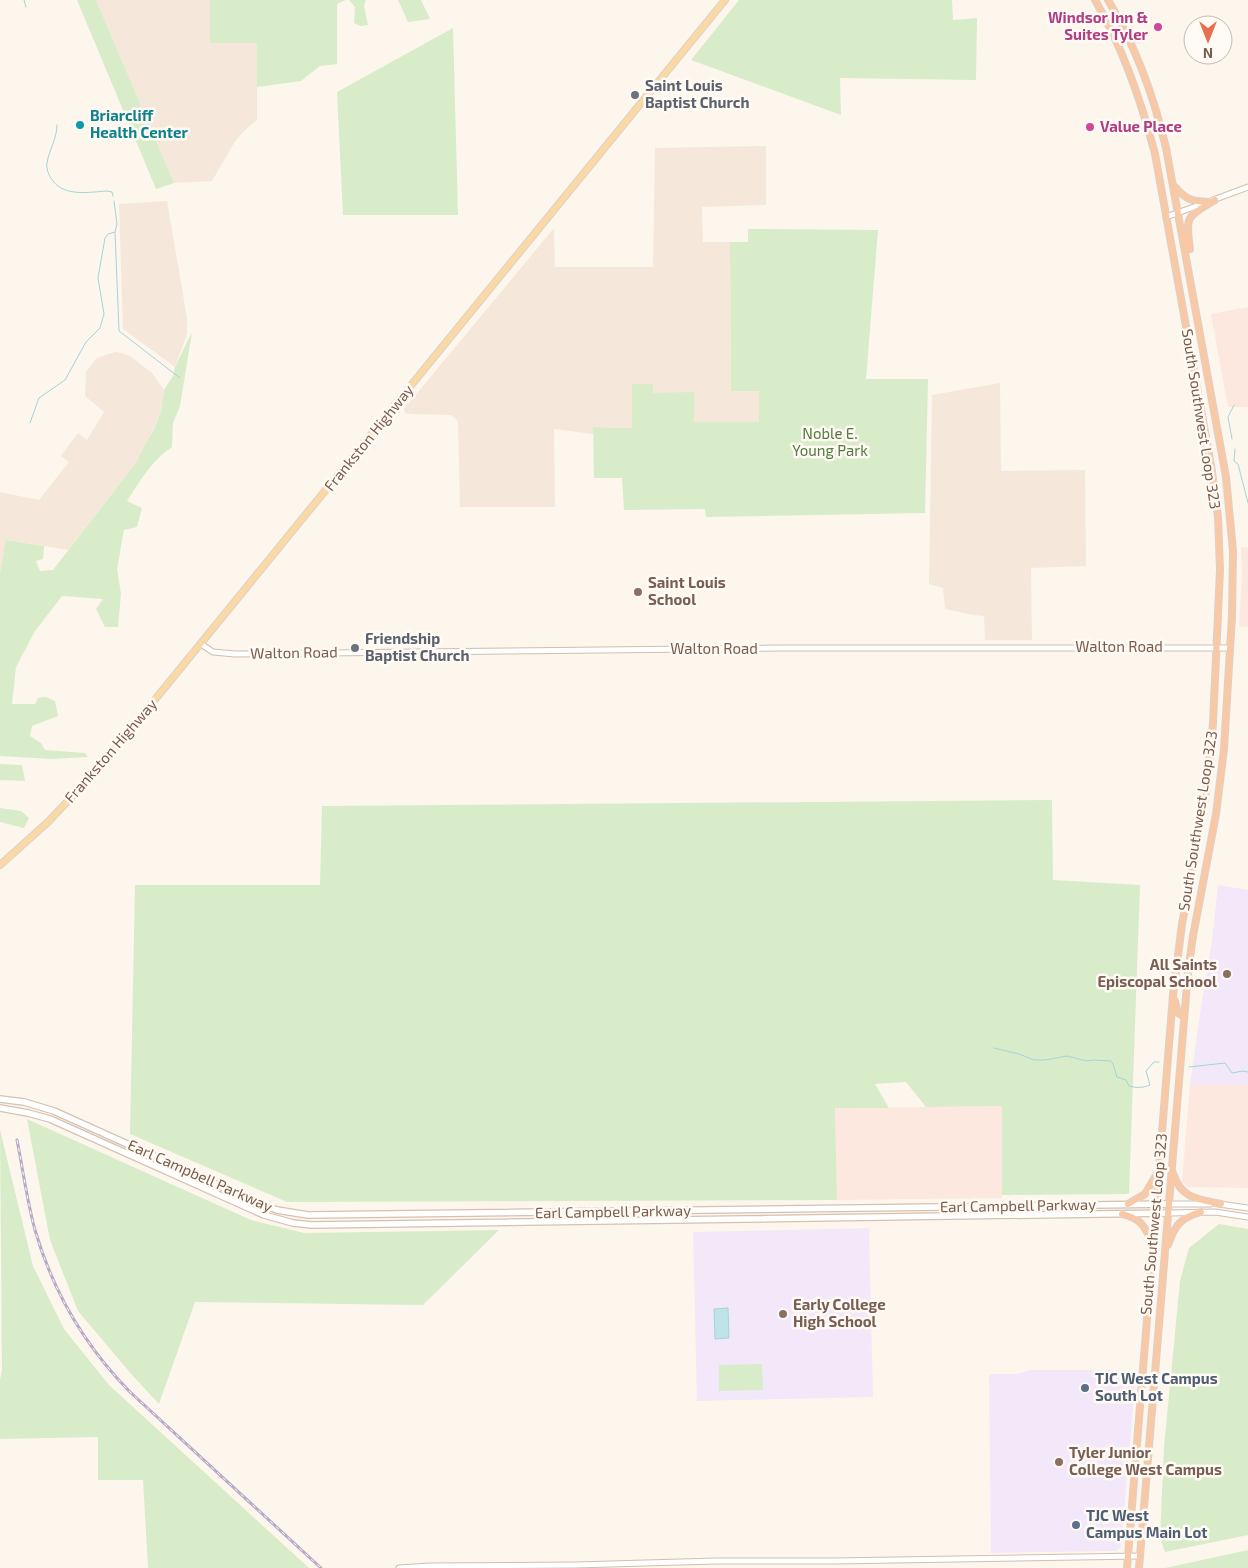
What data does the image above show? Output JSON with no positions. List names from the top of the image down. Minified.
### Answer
{"streets":{"highway":["South Southwest Loop 323"],"main road":["Frankston Highway","Earl Campbell Parkway"],"street":["Walton Road"]},"crossings":[["South Southwest Loop 323","Walton Road"],["South Southwest Loop 323","Earl Campbell Parkway"],["Frankston Highway","Walton Road"]],"parks":["Noble E. Young Park"],"places":["Windsor Inn & Suites Tyler","Saint Louis Baptist Church","Briarcliff Health Center","Value Place","Saint Louis School","Friendship Baptist Church","All Saints Episcopal School","Early College High School","TJC West Campus South Lot","Tyler Junior College West Campus","TJC West Campus Main Lot"],"north":"bottom"}
